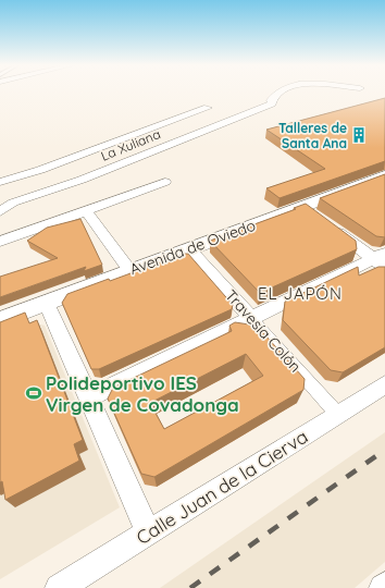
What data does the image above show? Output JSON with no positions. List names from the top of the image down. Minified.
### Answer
{"streets":{"street":["La Xuliana","Avenida de Oviedo","Travesía Colón","Calle Juan de la Cierva"]},"crossings":[["Avenida de Oviedo","Travesía Colón"],["Travesía Colón","Calle Juan de la Cierva"]],"districts":["EL JAPÓN"],"places":{"building":["Talleres de Santa Ana"],"sports":["Polideportivo IES Virgen de Covadonga"]}}
